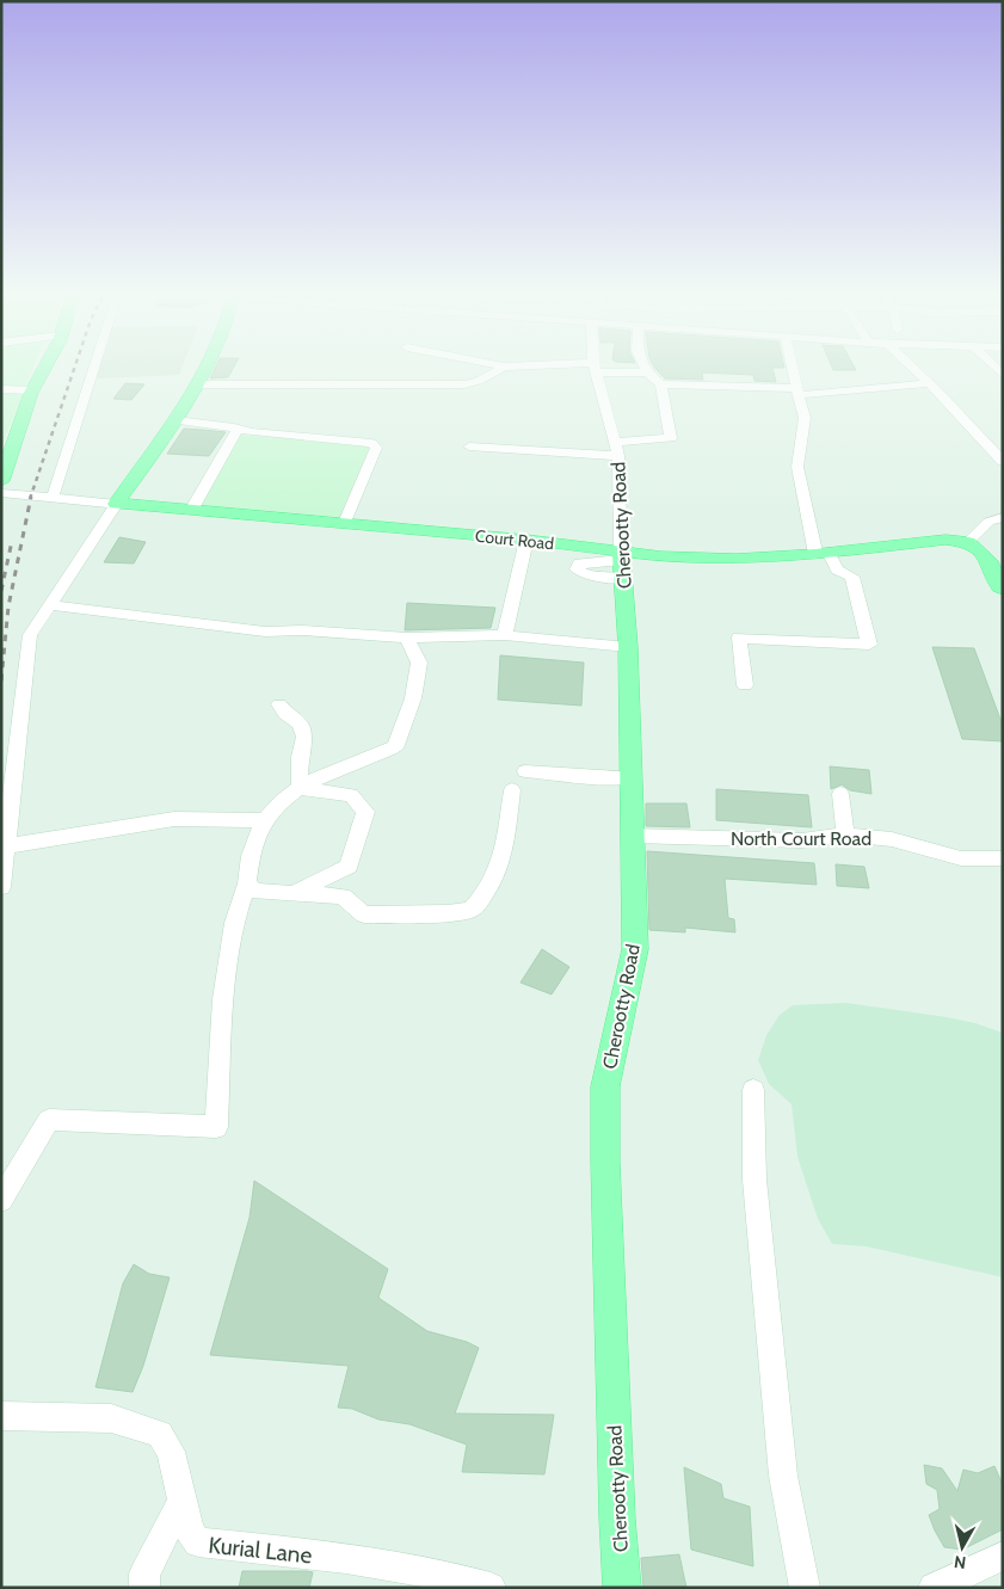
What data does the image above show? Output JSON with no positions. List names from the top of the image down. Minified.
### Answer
{"streets":{"main road":["Cherootty Road","Court Road"],"street":["North Court Road","Kurial Lane"]},"crossings":[["Cherootty Road","Court Road"],["Cherootty Road","North Court Road"]],"north":"bottom"}
